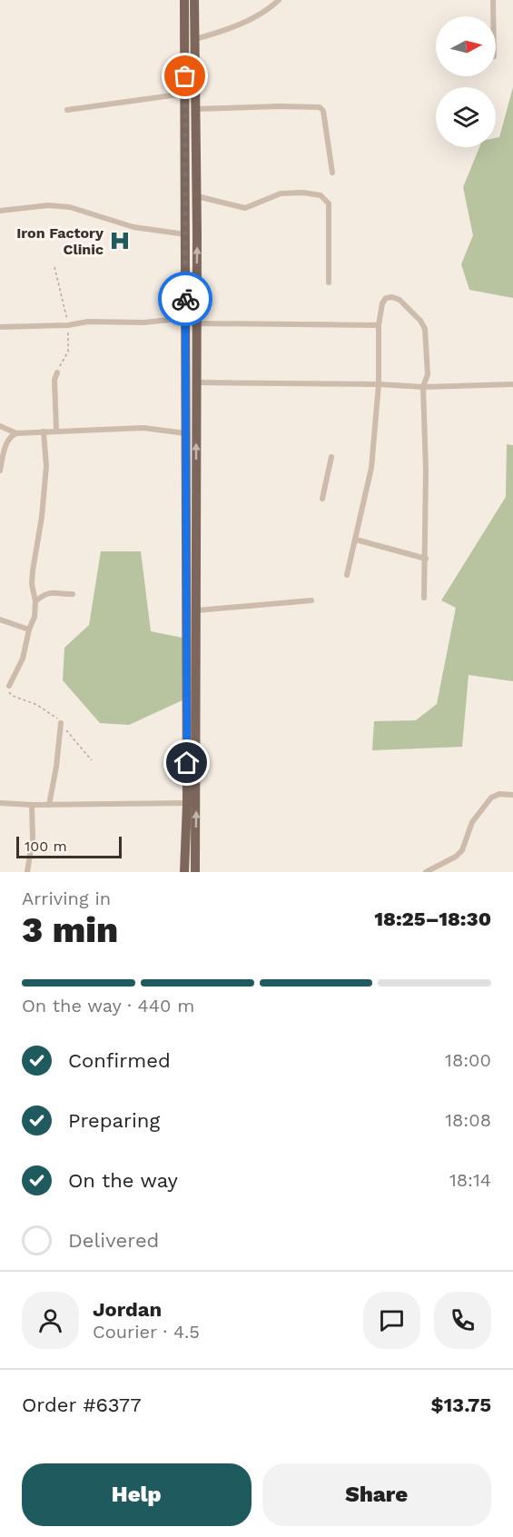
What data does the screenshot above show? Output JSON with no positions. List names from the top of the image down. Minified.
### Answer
{"places":{"hospital":["Iron Factory Clinic"]},"scale_bar":"100 m","north":"right","page":{"scale":"100 m","heading":["3 min","Arriving in","18:25–18:30"],"panel":["Jordan","Courier · 4.5","Order #6377","$13.75"],"bar":"On the way · 440 m","list":[["Confirmed","18:00"],["Preparing","18:08"],["On the way","18:14"],"Delivered"],"buttons":["Help","Share"]}}
